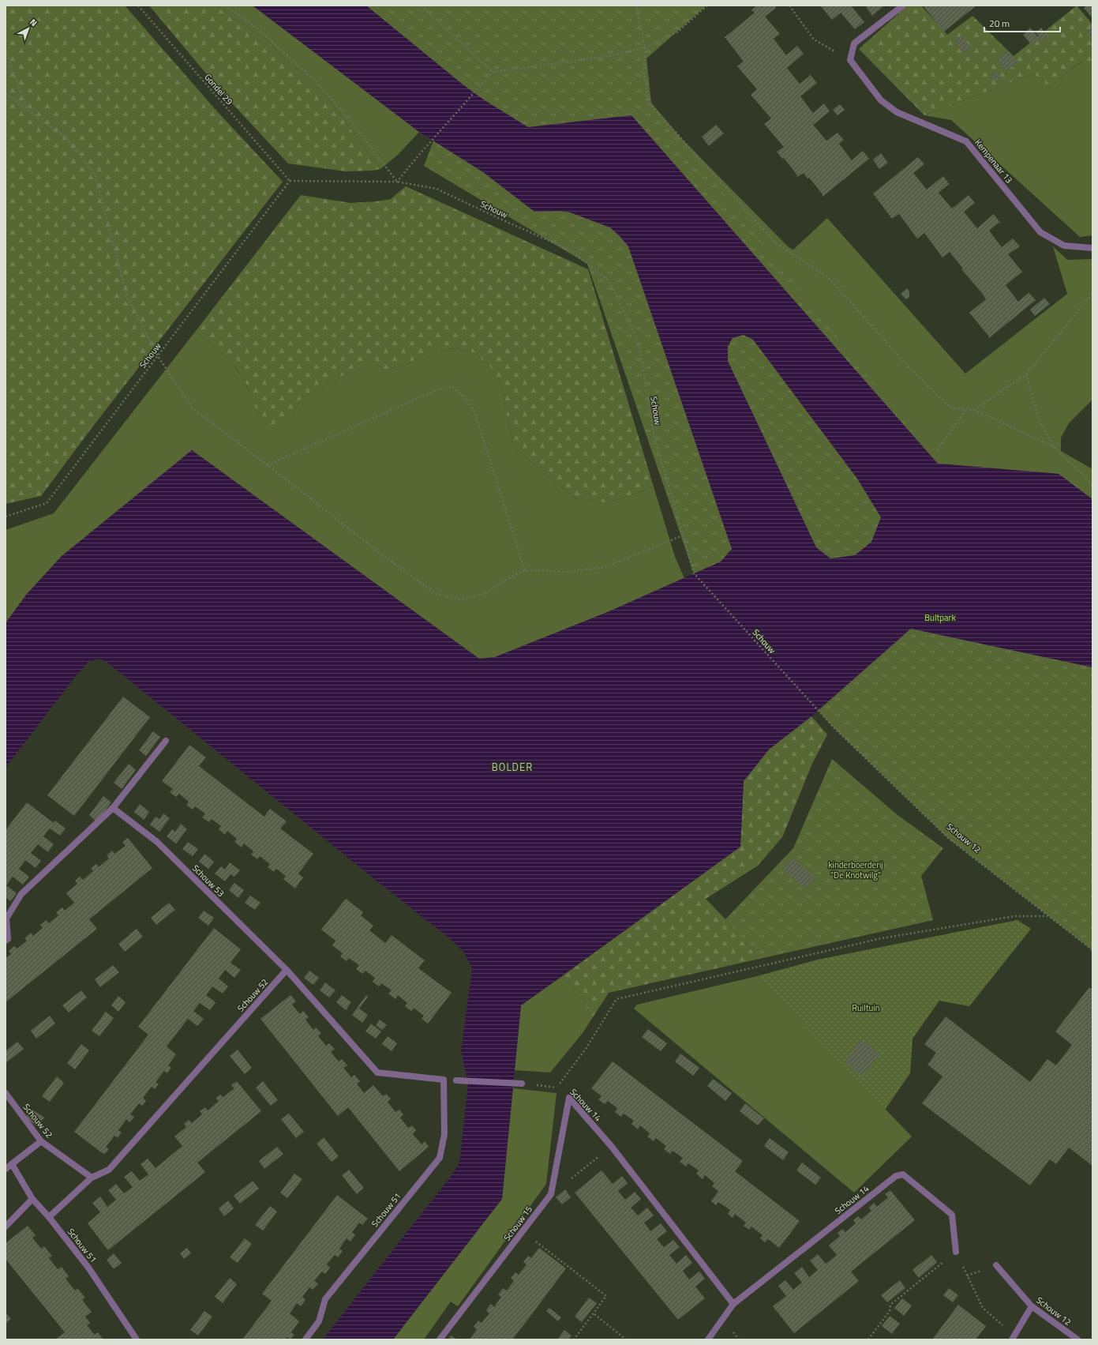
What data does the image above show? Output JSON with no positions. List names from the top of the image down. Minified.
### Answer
{"streets":{"street":["Kempenaar 13","Schouw 12","Schouw 53","Schouw 52","Schouw 14","Schouw 51","Schouw 15"],"path":["Gondel 29","Schouw"]},"crossings":[["Gondel 29","Schouw"],["Schouw","Schouw 12"],["Schouw 53","Schouw 52"],["Schouw 53","Schouw 51"],["Schouw 52","Schouw 51"],["Schouw 14","Schouw 15"]],"districts":["BOLDER"],"parks":["Bultpark","kinderboerderij \"De Knotwilg\"","Ruiltuin"],"scale_bar":"20 m","north":"top right"}
